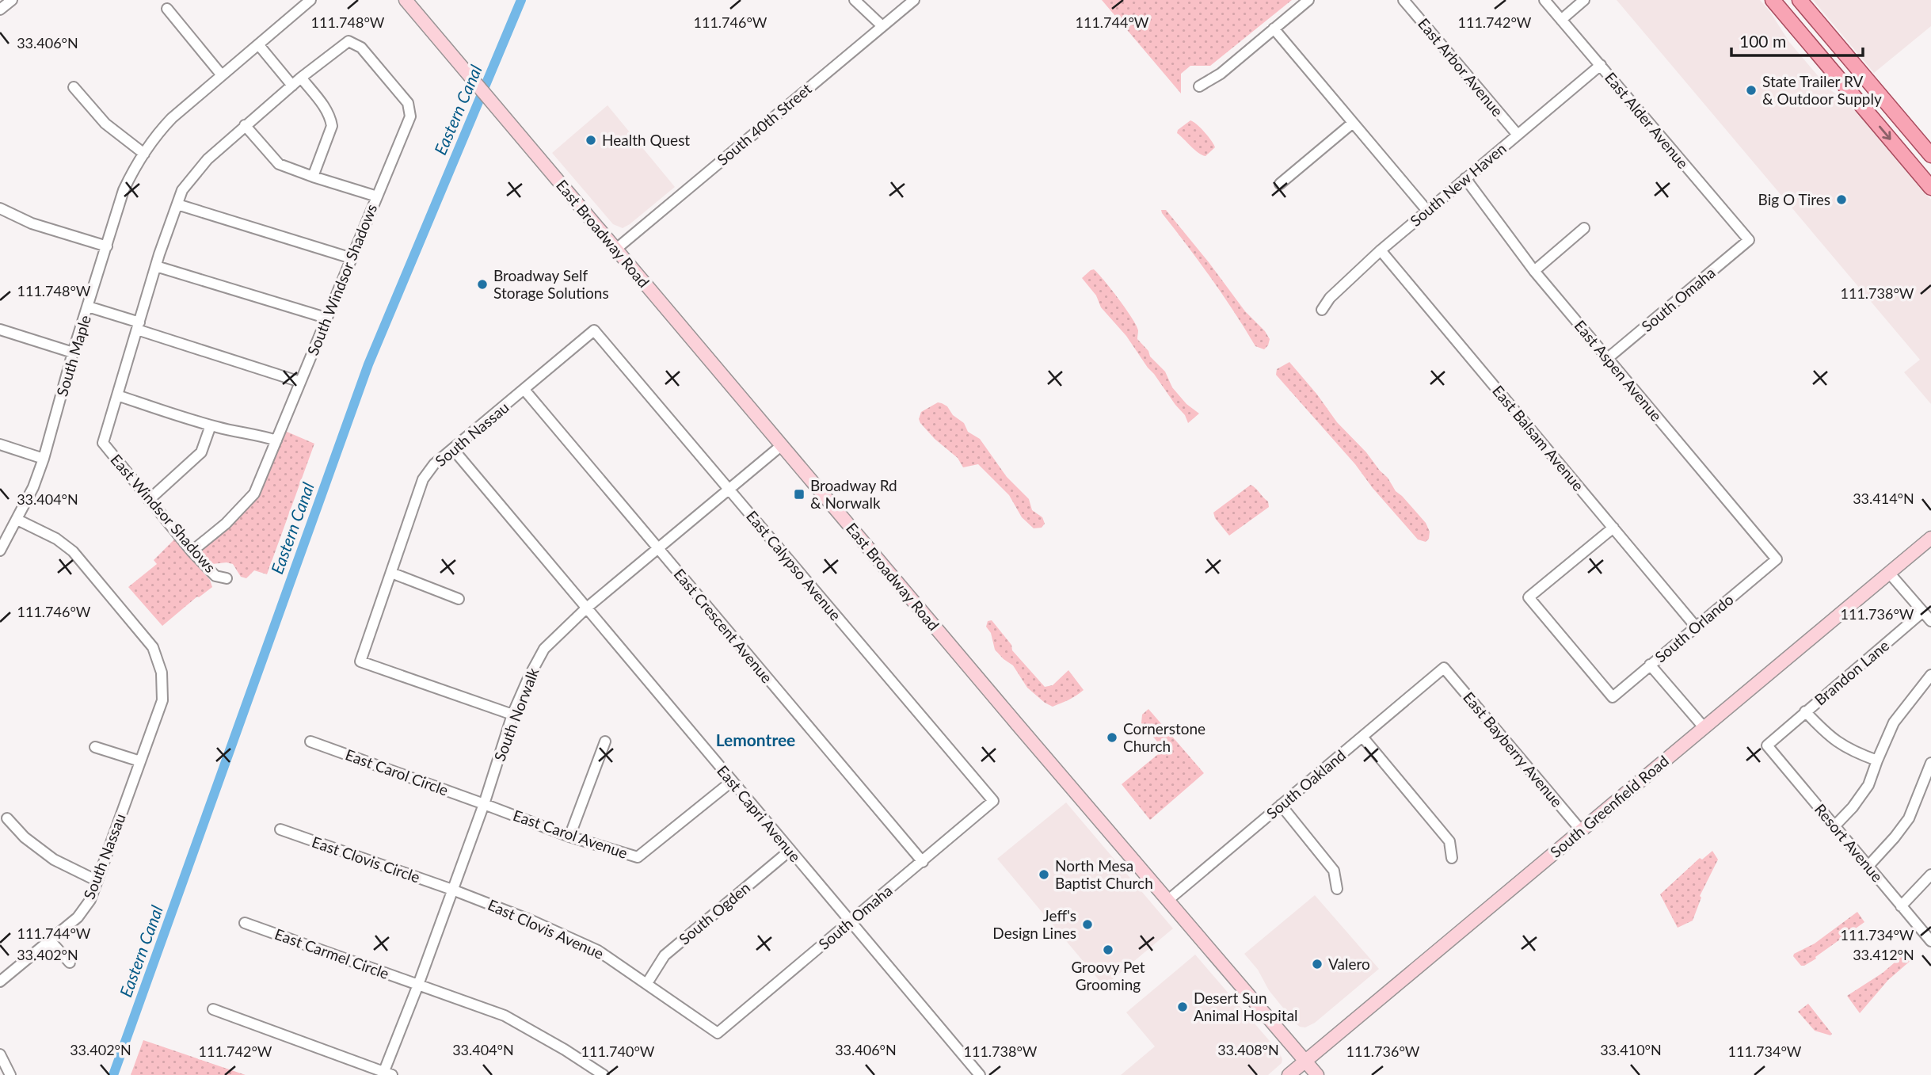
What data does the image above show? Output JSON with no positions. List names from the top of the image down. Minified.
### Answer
{"streets":{"main road":["East Broadway Road","South Greenfield Road"],"street":["East Arbor Avenue","East Alder Avenue","South 40th Street","South New Haven","South Windsor Shadows","South Omaha","South Maple","East Aspen Avenue","South Nassau","East Balsam Avenue","East Windsor Shadows","East Calypso Avenue","East Crescent Avenue","South Orlando","Brandon Lane","South Norwalk","East Bayberry Avenue","East Carol Circle","South Oakland","East Capri Avenue","East Carol Avenue","Resort Avenue","East Clovis Circle","South Ogden","East Clovis Avenue","East Carmel Circle"]},"crossings":[["East Arbor Avenue","South New Haven"],["East Alder Avenue","South New Haven"],["East Alder Avenue","South Omaha"],["South 40th Street","East Broadway Road"],["South New Haven","East Aspen Avenue"],["South New Haven","East Balsam Avenue"],["East Broadway Road","South Norwalk"],["East Broadway Road","South Oakland"],["East Broadway Road","South Greenfield Road"],["South Windsor Shadows","East Windsor Shadows"],["South Omaha","East Aspen Avenue"],["South Omaha","East Calypso Avenue"],["South Omaha","East Crescent Avenue"],["South Omaha","East Capri Avenue"],["South Omaha","East Clovis Avenue"],["South Maple","South Nassau"],["East Aspen Avenue","South Orlando"],["South Nassau","East Calypso Avenue"],["South Nassau","East Crescent Avenue"],["South Nassau","South Norwalk"],["South Nassau","East Capri Avenue"],["East Balsam Avenue","South Orlando"],["East Calypso Avenue","South Norwalk"],["East Crescent Avenue","South Norwalk"],["Brandon Lane","Resort Avenue"],["South Norwalk","East Carol Circle"],["South Norwalk","East Capri Avenue"],["South Norwalk","East Carol Avenue"],["South Norwalk","East Clovis Circle"],["South Norwalk","East Clovis Avenue"],["South Norwalk","East Carmel Circle"],["East Bayberry Avenue","South Oakland"],["East Bayberry Avenue","South Greenfield Road"],["East Carol Circle","East Carol Avenue"],["East Capri Avenue","East Carol Avenue"],["East Capri Avenue","South Ogden"],["East Clovis Circle","East Clovis Avenue"],["South Ogden","East Clovis Avenue"]],"districts":["Lemontree"],"water":["Eastern Canal"],"places":{"other":["State Trailer RV & Outdoor Supply","Health Quest","Big O Tires","Broadway Self Storage Solutions","Cornerstone Church","North Mesa Baptist Church","Jeff's Design Lines","Groovy Pet Grooming","Valero","Desert Sun Animal Hospital"],"transit":["Broadway Rd & Norwalk"]},"scale_bar":"100 m","coordinates":["111.748°W","111.744°W","111.742°W","111.746°W","33.406°N","111.738°W","33.414°N","33.404°N","111.736°W","111.734°W","33.412°N","33.402°N","33.408°N","33.410°N","111.740°W"]}
